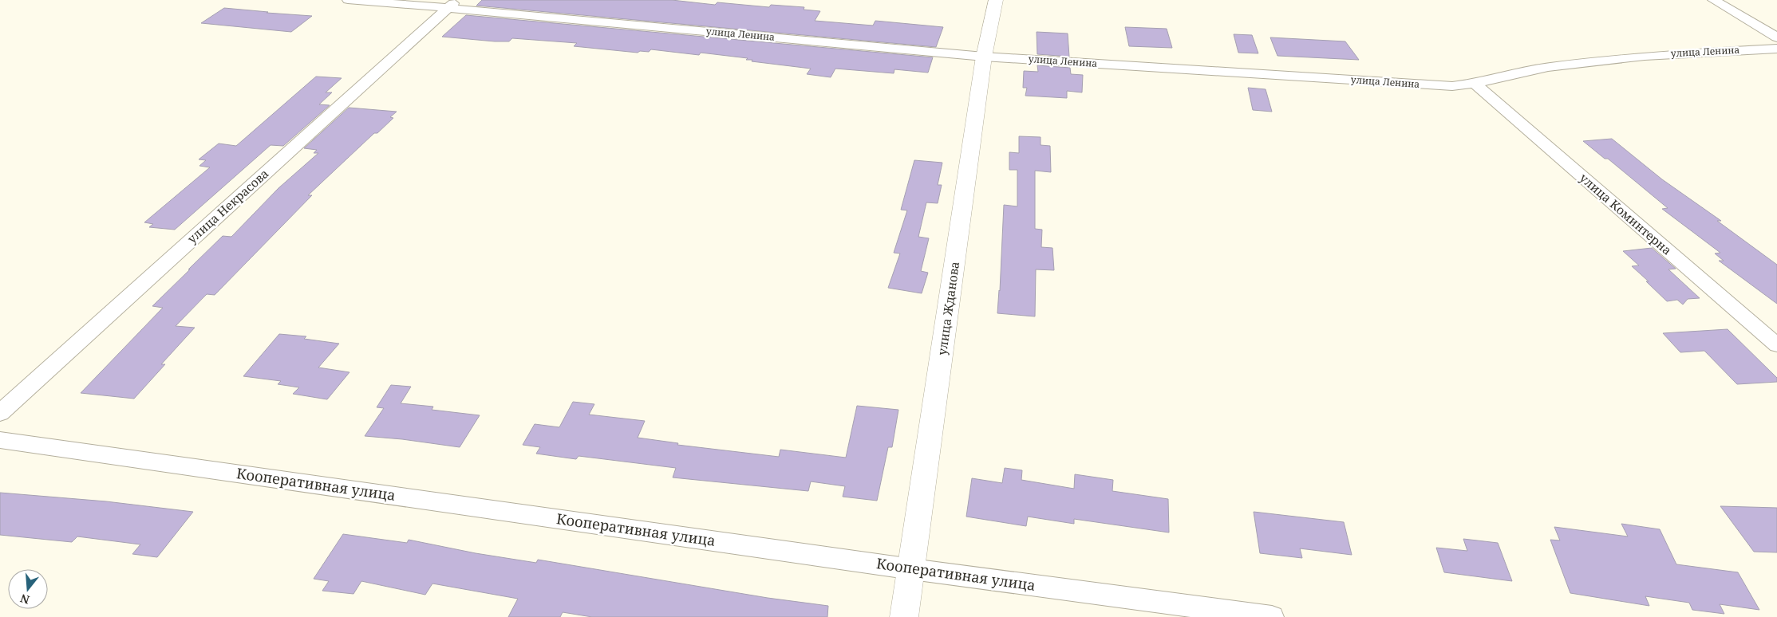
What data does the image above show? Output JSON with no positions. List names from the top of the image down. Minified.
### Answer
{"streets":{"street":["улица Ленина","улица Некрасова","улица Коминтерна","улица Жданова","Кооперативная улица"]},"crossings":[["улица Ленина","улица Некрасова"],["улица Ленина","улица Коминтерна"],["улица Ленина","улица Жданова"],["улица Жданова","Кооперативная улица"]],"north":"bottom"}
